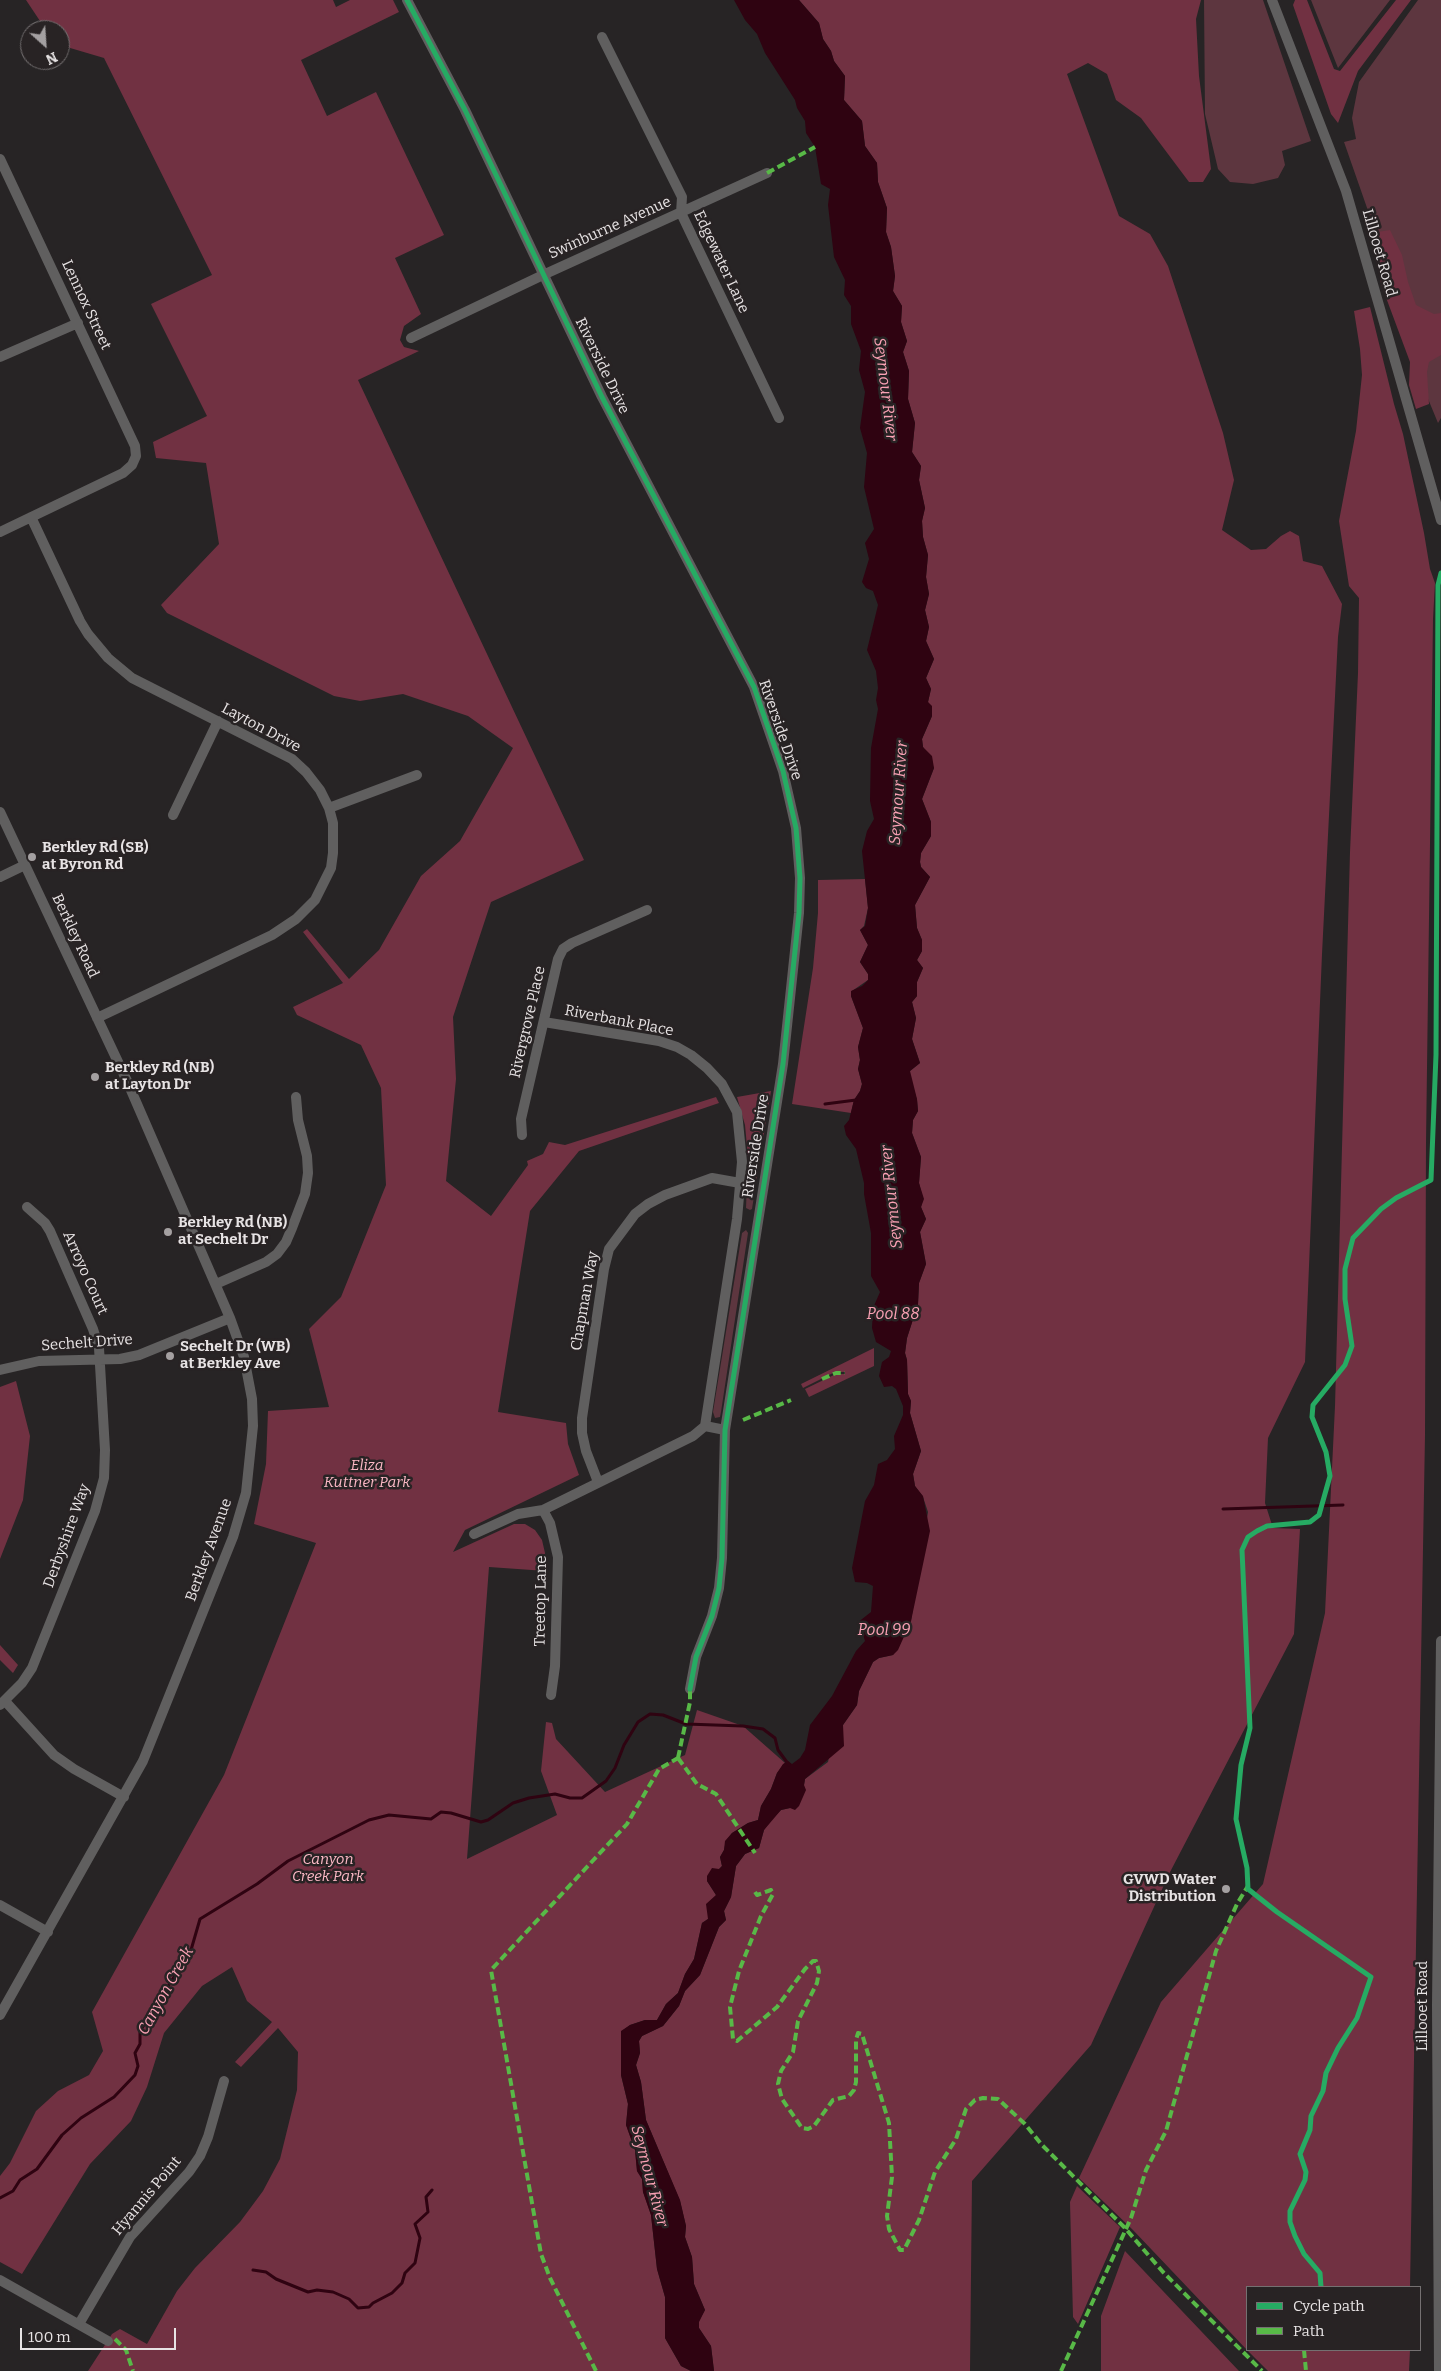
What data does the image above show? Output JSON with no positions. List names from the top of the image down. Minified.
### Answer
{"streets":{"street":["Swinburne Avenue","Lillooet Road","Edgewater Lane","Lennox Street","Riverside Drive","Layton Drive","Berkley Road","Riverbank Place","Rivergrove Place","Arroyo Court","Chapman Way","Sechelt Drive","Derbyshire Way","Berkley Avenue","Treetop Lane","Hyannis Point"]},"crossings":[["Swinburne Avenue","Edgewater Lane"],["Swinburne Avenue","Riverside Drive"],["Lennox Street","Layton Drive"],["Riverside Drive","Riverbank Place"],["Riverside Drive","Chapman Way"],["Layton Drive","Berkley Road"],["Layton Drive","Berkley Avenue"],["Berkley Road","Berkley Avenue"],["Riverbank Place","Rivergrove Place"],["Riverbank Place","Chapman Way"],["Arroyo Court","Sechelt Drive"],["Arroyo Court","Derbyshire Way"],["Sechelt Drive","Derbyshire Way"],["Sechelt Drive","Berkley Avenue"]],"water":["Seymour River","Pool 88","Pool 99","Canyon Creek"],"parks":["Eliza Kuttner Park","Canyon Creek Park"],"places":["Berkley Rd (SB) at Byron Rd","Berkley Rd (NB) at Layton Dr","Berkley Rd (NB) at Sechelt Dr","Sechelt Dr (WB) at Berkley Ave","GVWD Water Distribution"],"legend":["Cycle path","Path"],"scale_bar":"100 m","north":"bottom right"}
